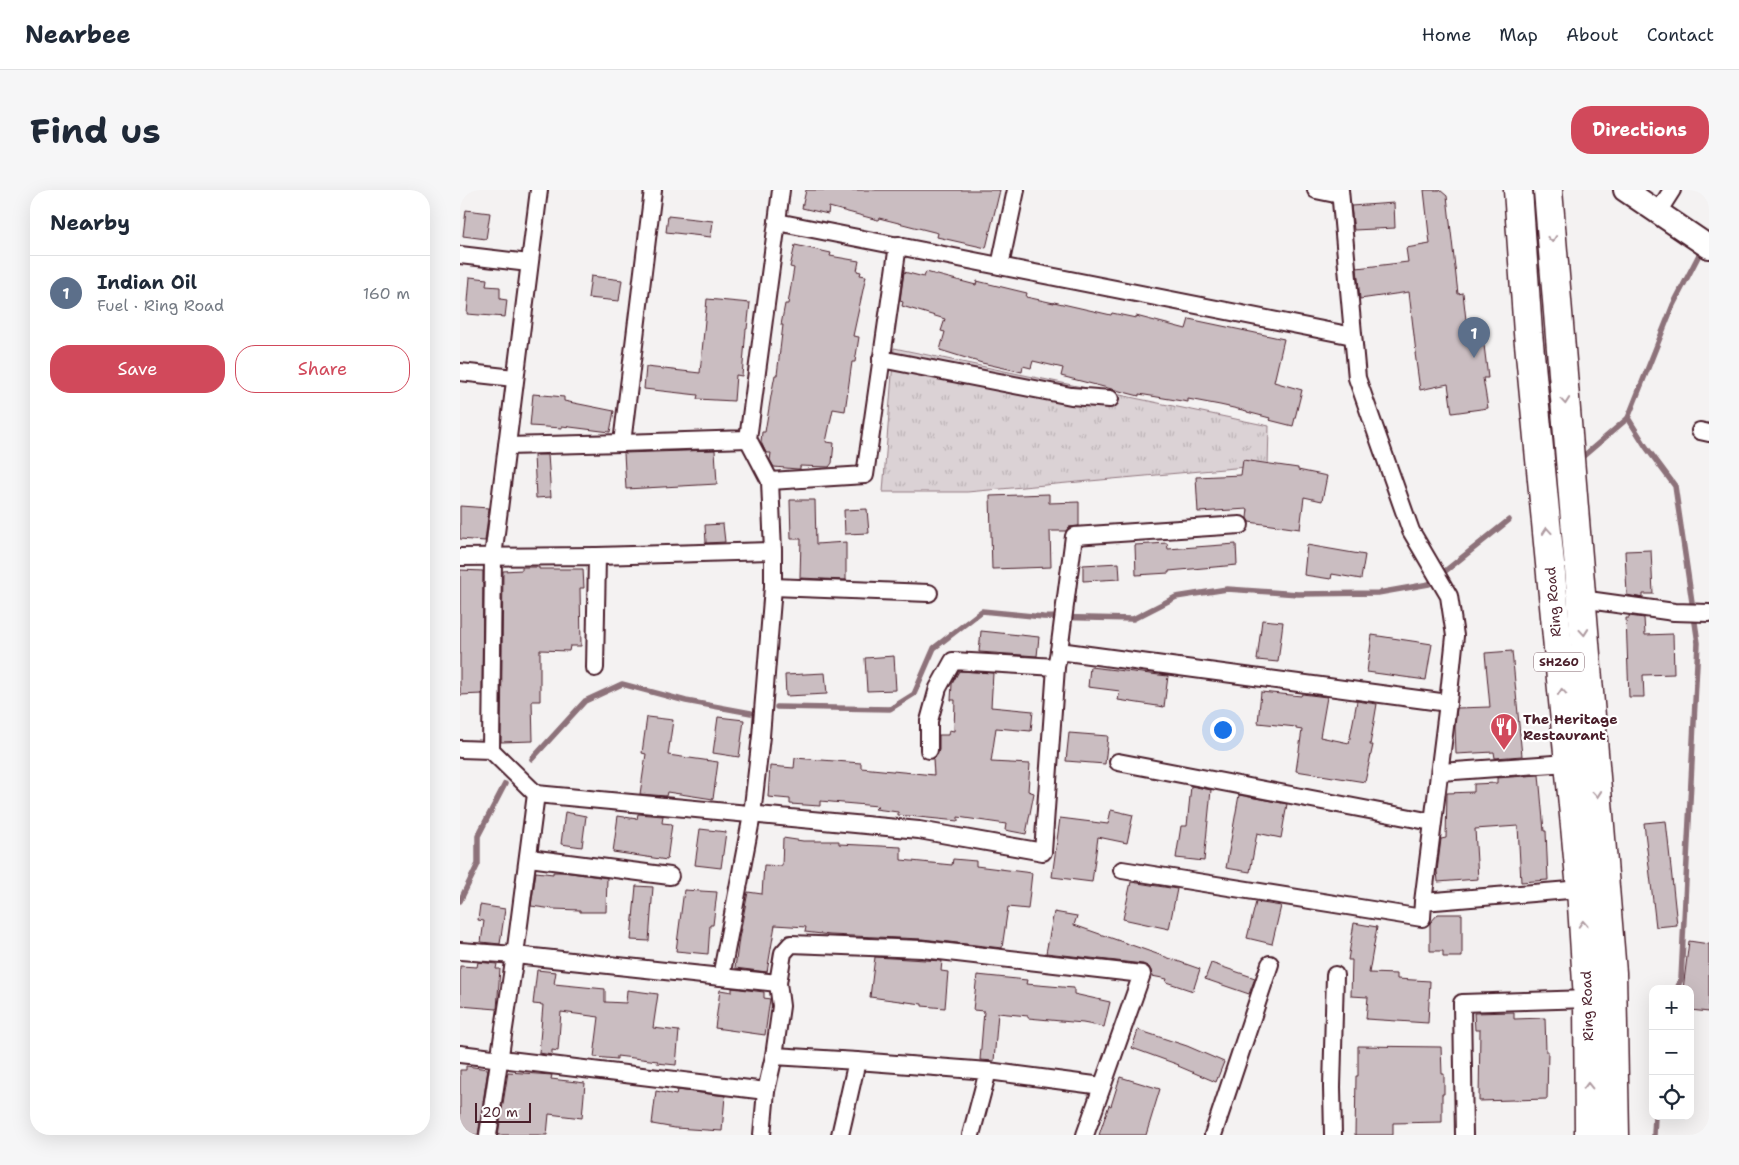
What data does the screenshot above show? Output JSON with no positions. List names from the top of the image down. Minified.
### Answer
{"streets":{"highway":["Ring Road","SH260"]},"places":{"restaurant":["The Heritage Restaurant"]},"scale_bar":"20 m","page":{"header":"Nearbee","nav":["Home","Map","About","Contact"],"buttons":["Directions",["Save","Share"]],"title":"Find us","heading":"Nearby","list":[{"mark":"1","name":"Indian Oil","note":"Fuel · Ring Road","value":"160 m"}],"pins":"1","map_buttons":["+","−"],"scale":"20 m"}}
